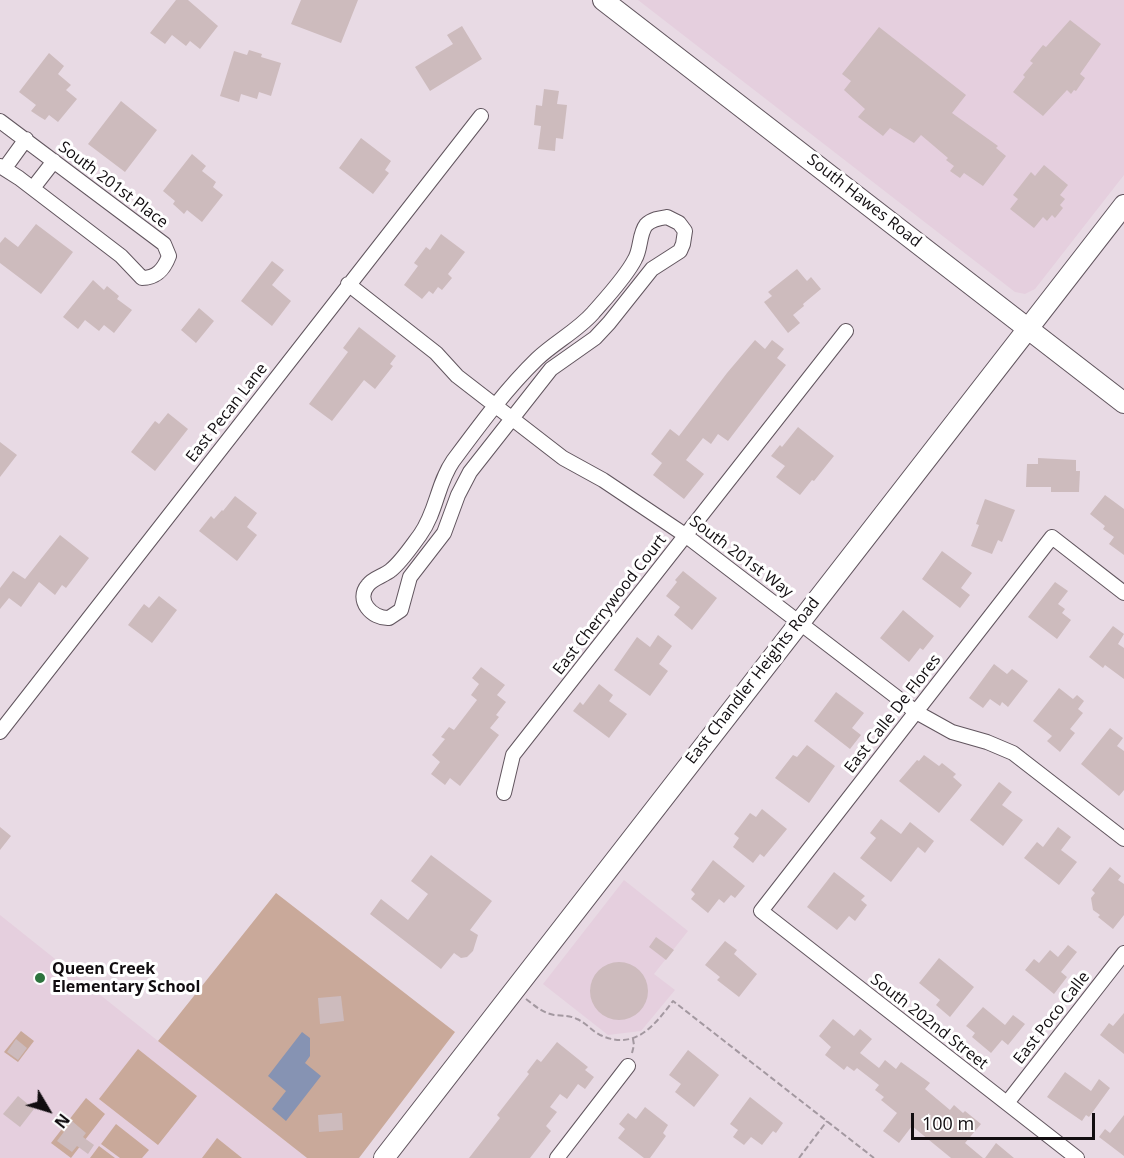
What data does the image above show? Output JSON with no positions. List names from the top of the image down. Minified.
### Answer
{"streets":{"main road":["South Hawes Road","East Chandler Heights Road"],"street":["South 201st Place","East Pecan Lane","South 201st Way","East Cherrywood Court","East Calle De Flores","East Poco Calle","South 202nd Street"]},"crossings":[["South Hawes Road","East Chandler Heights Road"],["East Pecan Lane","South 201st Way"],["South 201st Way","East Cherrywood Court"],["South 201st Way","East Chandler Heights Road"],["South 201st Way","East Calle De Flores"],["East Calle De Flores","South 202nd Street"],["East Poco Calle","South 202nd Street"]],"places":["Queen Creek Elementary School"],"scale_bar":"100 m","north":"bottom right"}
